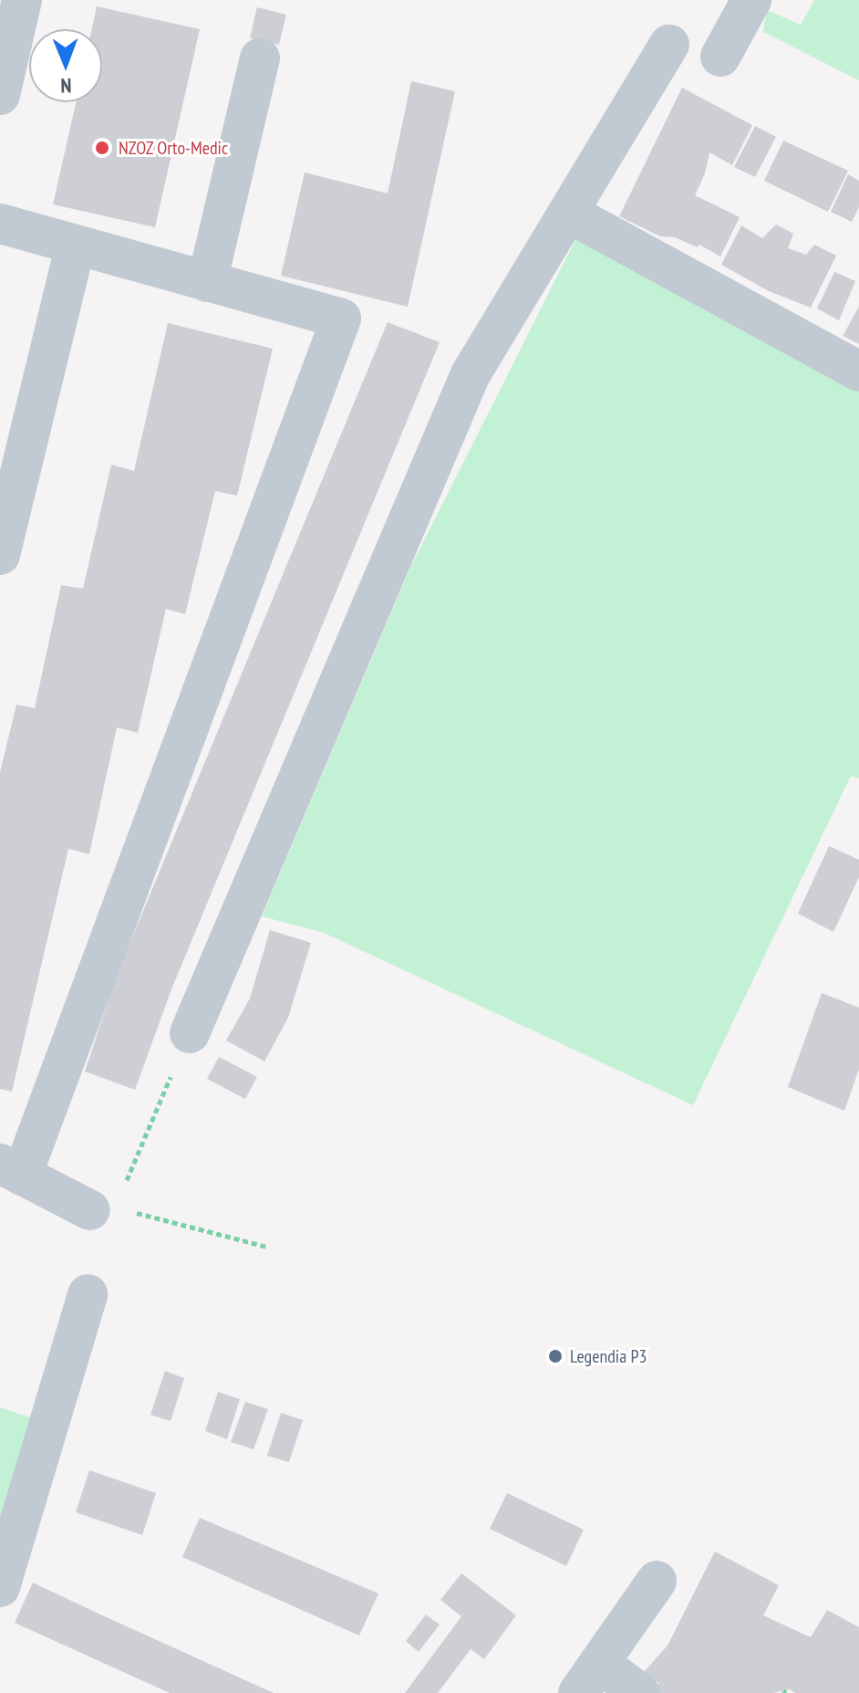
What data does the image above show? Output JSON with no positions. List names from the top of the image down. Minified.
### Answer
{"places":["NZOZ Orto-Medic","Legendia P3"],"north":"bottom"}
